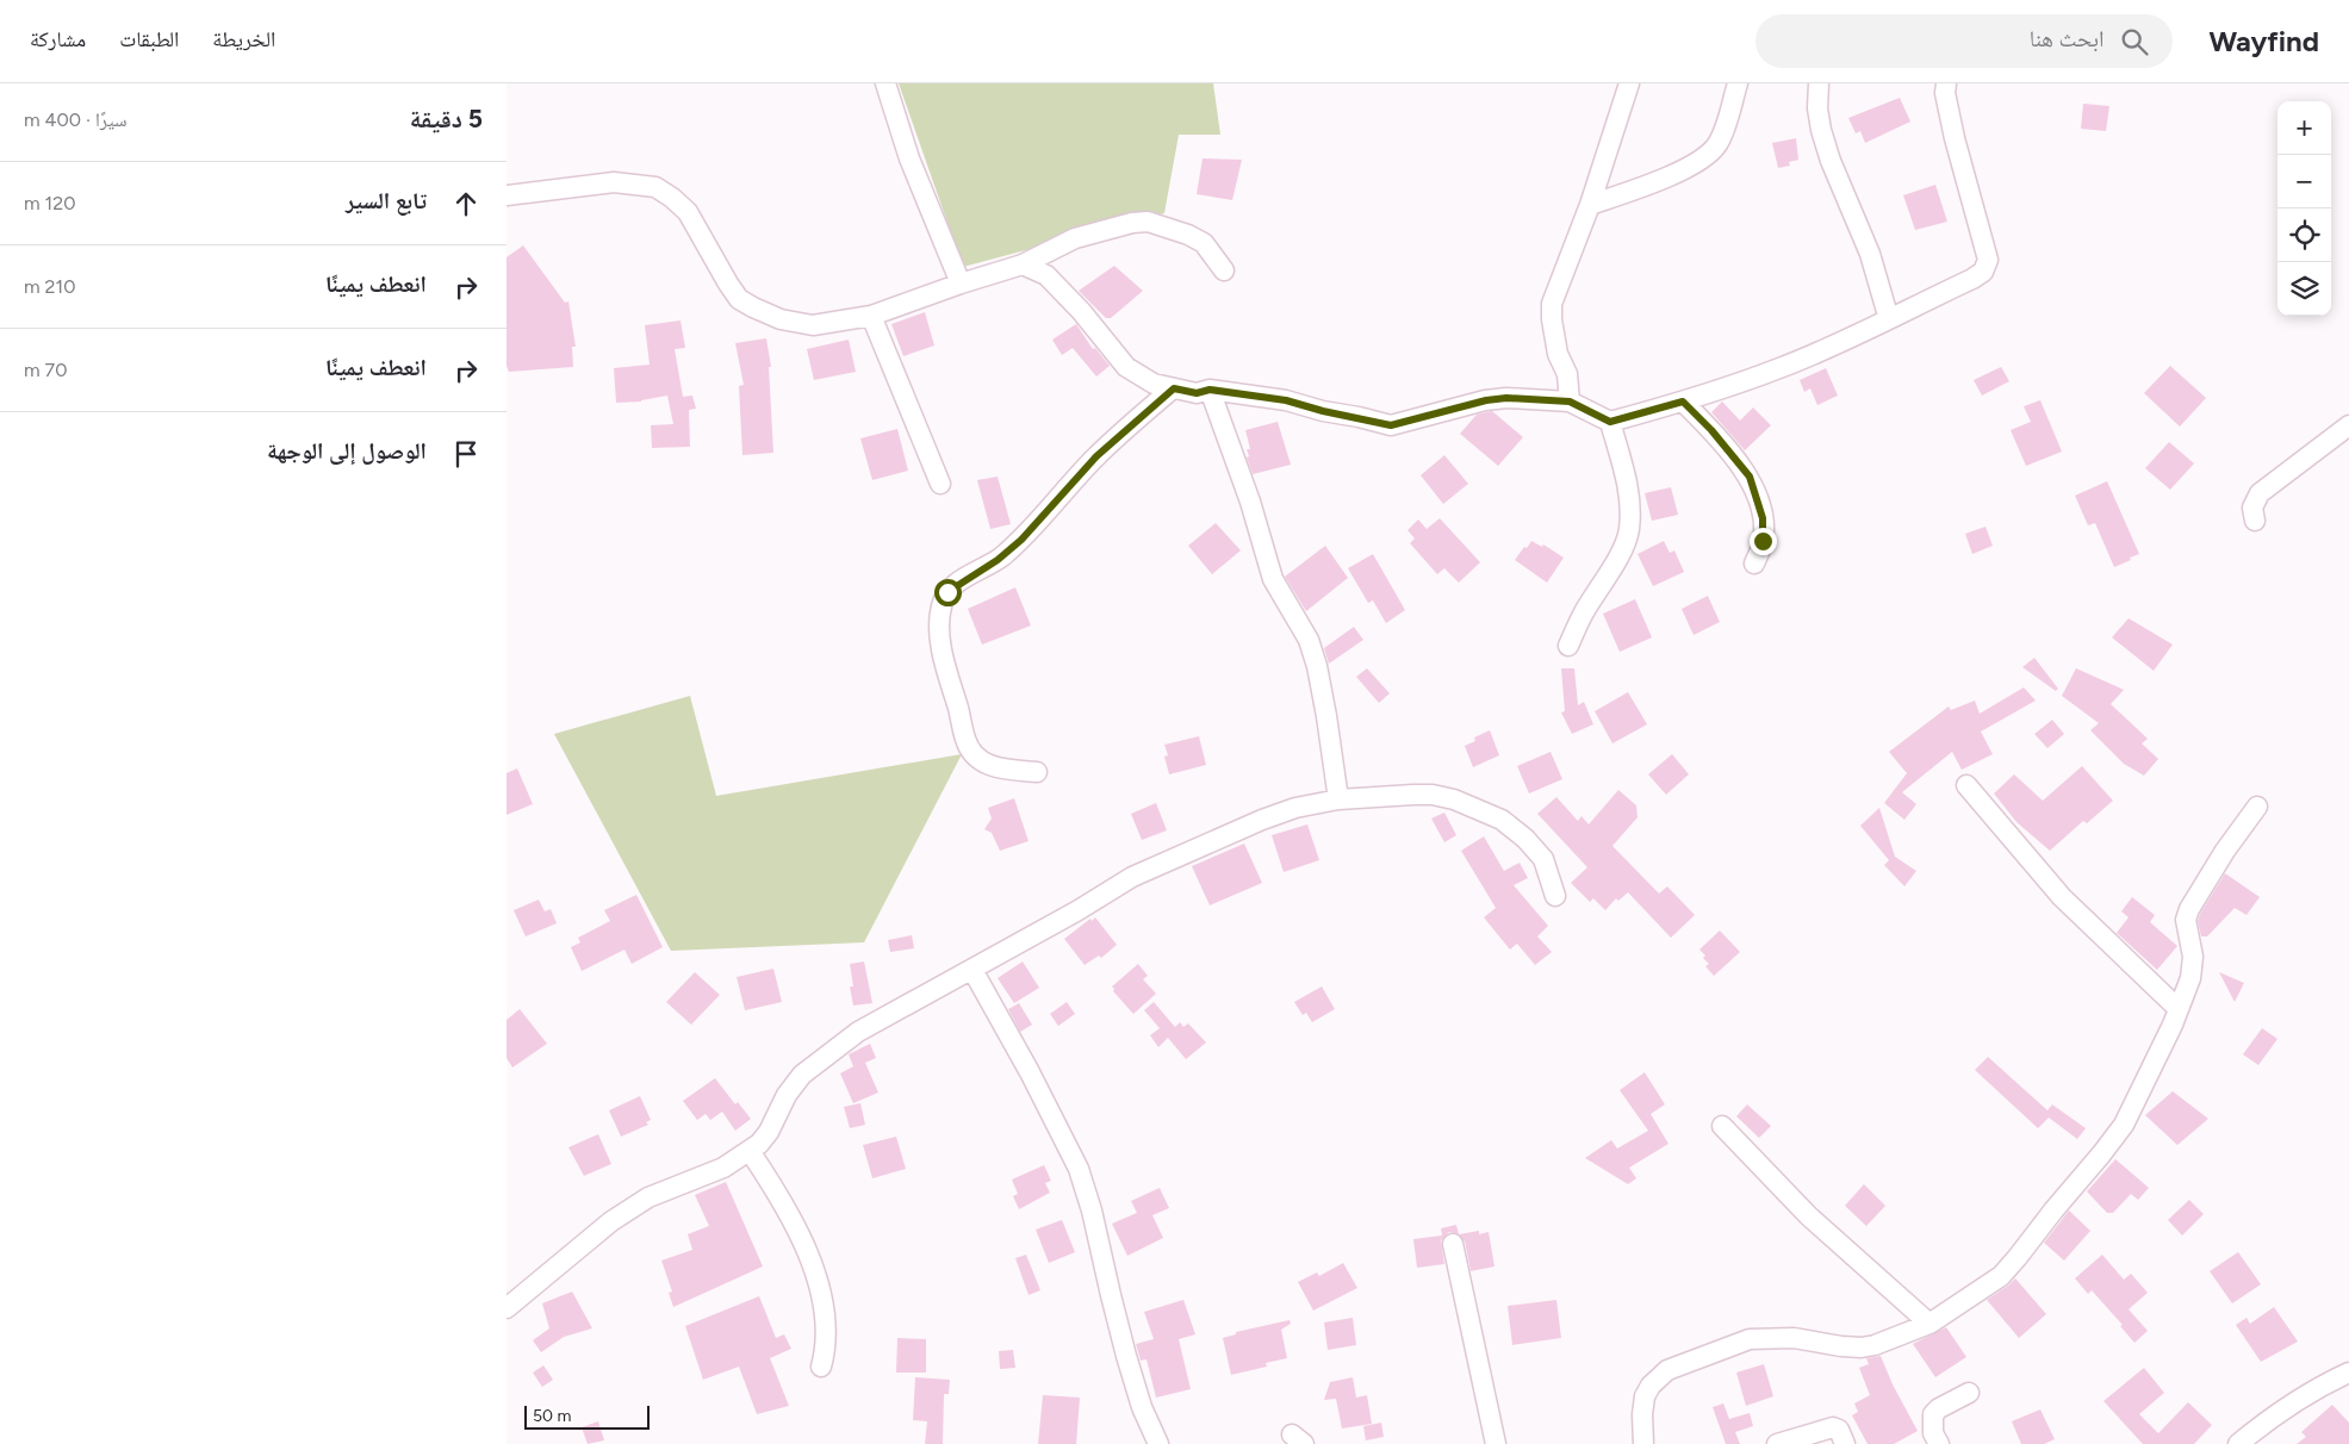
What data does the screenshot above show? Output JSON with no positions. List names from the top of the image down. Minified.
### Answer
{"scale_bar":"50 m","page":{"header":"Wayfind","search":"ابحث هنا","nav":["الخريطة","الطبقات","مشاركة"],"heading":["5 دقيقة","سيرًا · 400 m"],"map_buttons":["+","−"],"list":[["تابع السير","120 m"],["انعطف يمينًا","210 m"],["انعطف يمينًا","70 m"],"الوصول إلى الوجهة"],"scale":"50 m"}}
